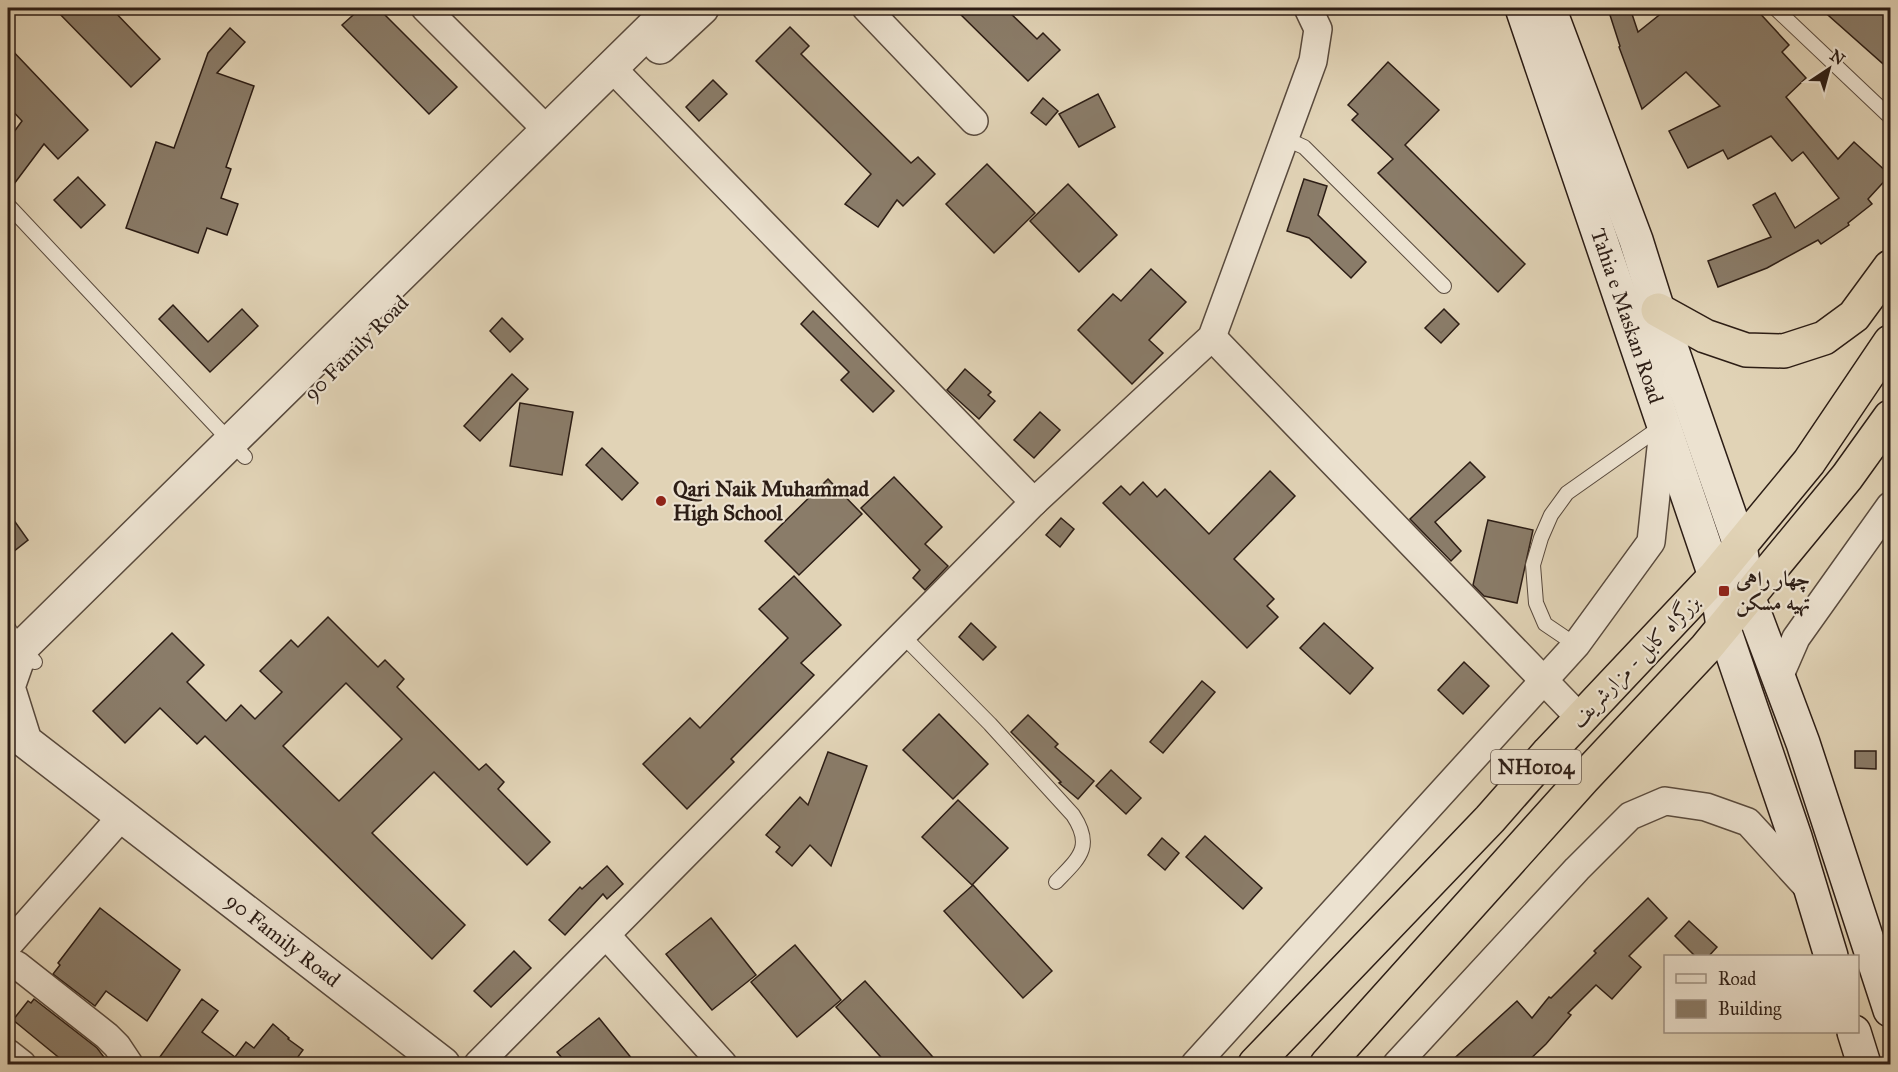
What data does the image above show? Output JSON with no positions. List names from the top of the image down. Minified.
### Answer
{"streets":{"highway":["بزرگراه کابل - مزارشریف","NH0104"],"street":["Tahia e Maskan Road","90 Family Road"]},"crossings":[["Tahia e Maskan Road","بزرگراه کابل - مزارشریف"]],"places":{"other":["Qari Naik Muhammad High School"],"transit":["چهار راهی تهیه مسکن"]},"legend":["Road","Building"],"north":"top right"}
